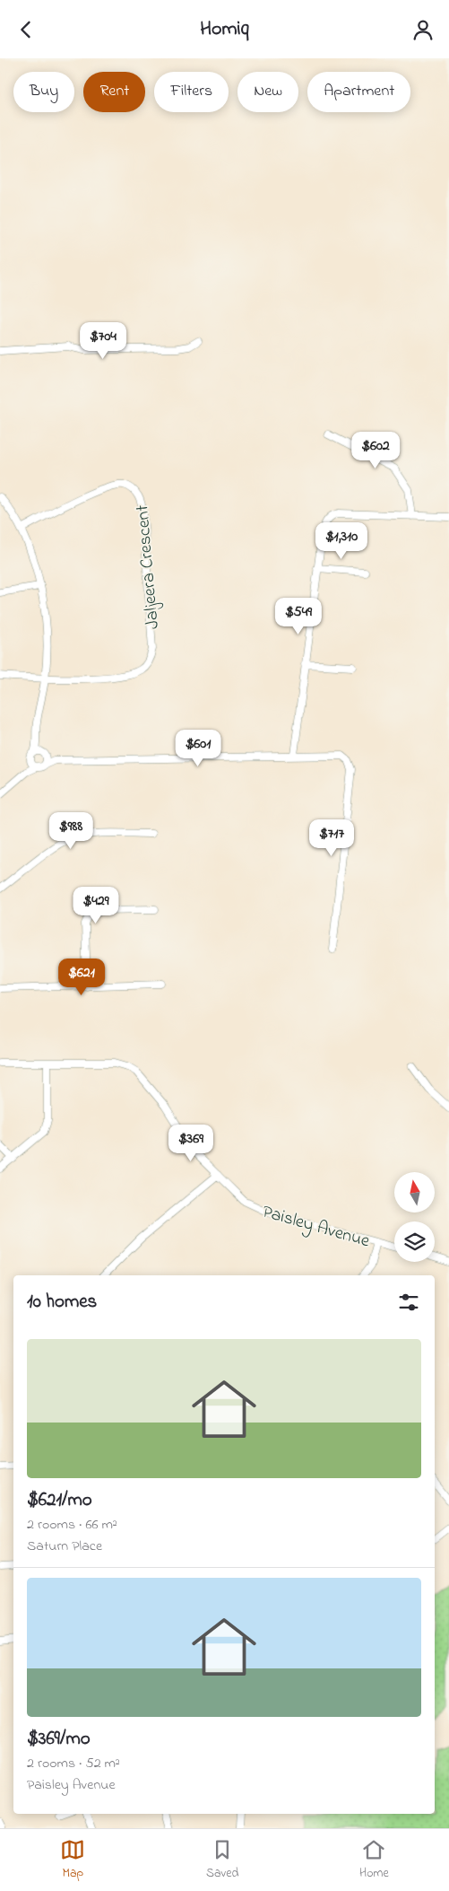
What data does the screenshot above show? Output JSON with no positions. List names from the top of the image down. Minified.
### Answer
{"streets":{"street":["Jaljeera Crescent","Paisley Avenue"]},"north":"top","page":{"header":"Homiq","chip":["Buy","Rent","Filters","New","Apartment"],"price":["$704","$602","$1,310","$549","$601","$988","$717","$429","$621","$369"],"heading":"10 homes","list":[{"name":"$621/mo","note":"2 rooms · 66 m² · Saturn Place"},{"name":"$369/mo","note":"2 rooms · 52 m² · Paisley Avenue"}],"tabs":["Map","Saved","Home"]}}
